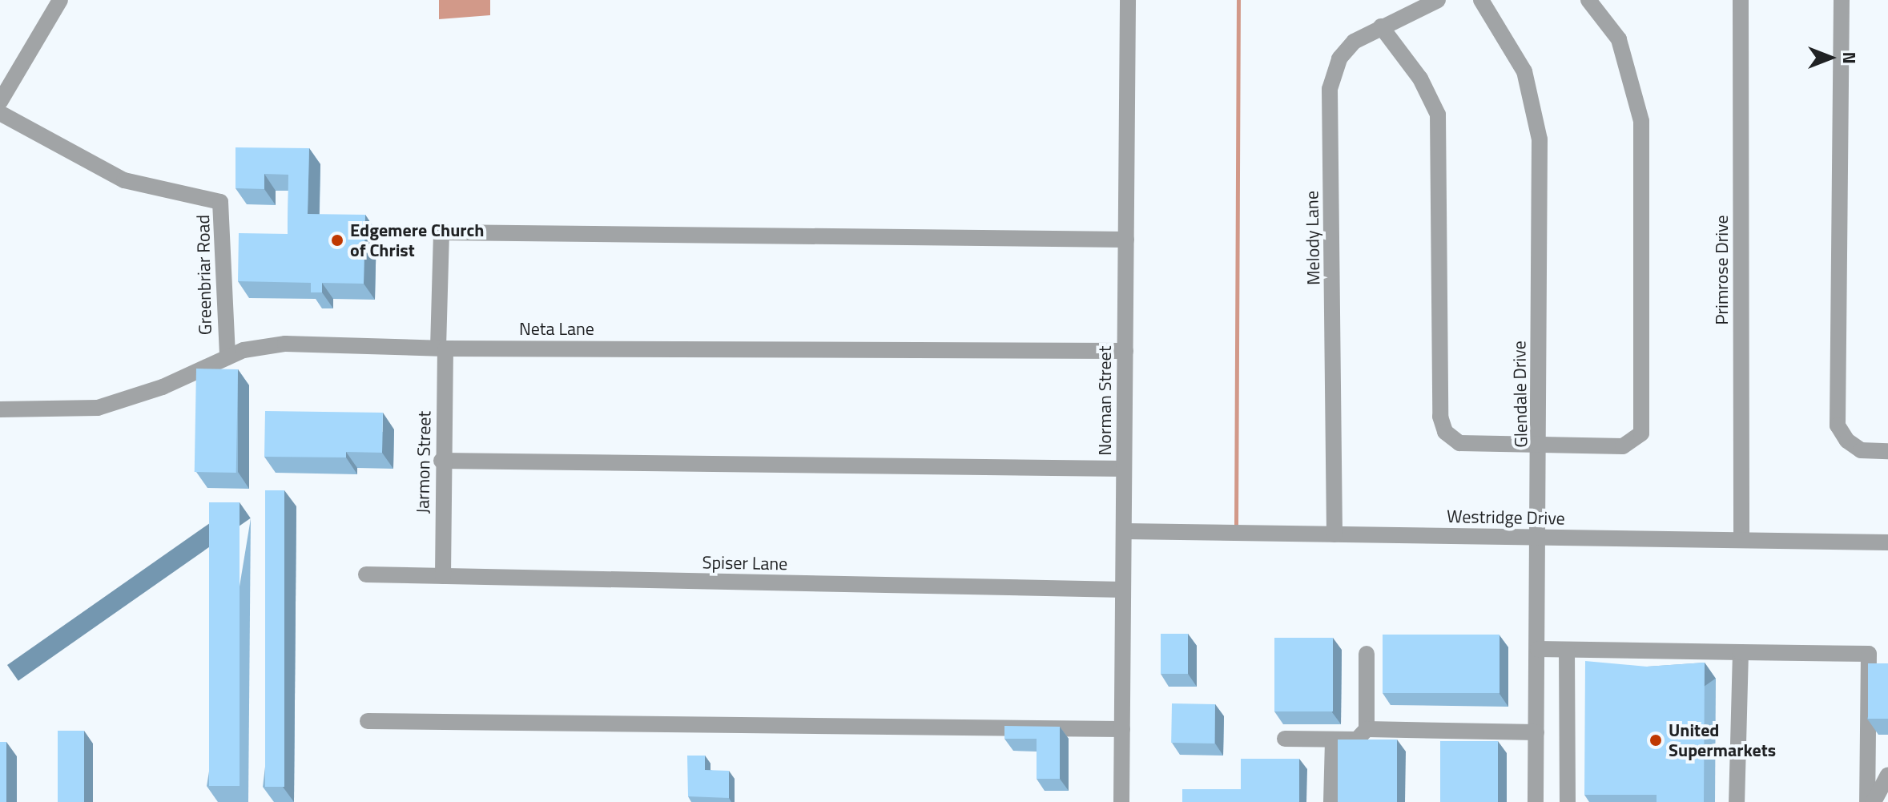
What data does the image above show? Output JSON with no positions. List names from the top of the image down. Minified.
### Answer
{"streets":{"street":["Melody Lane","Primrose Drive","Greenbriar Road","Neta Lane","Glendale Drive","Norman Street","Jarmon Street","Westridge Drive","Spiser Lane"]},"crossings":[["Melody Lane","Westridge Drive"],["Primrose Drive","Westridge Drive"],["Greenbriar Road","Neta Lane"],["Neta Lane","Norman Street"],["Neta Lane","Jarmon Street"],["Glendale Drive","Westridge Drive"],["Norman Street","Jarmon Street"],["Norman Street","Westridge Drive"],["Norman Street","Spiser Lane"],["Jarmon Street","Spiser Lane"]],"places":["Edgemere Church of Christ","United Supermarkets"],"north":"right"}
